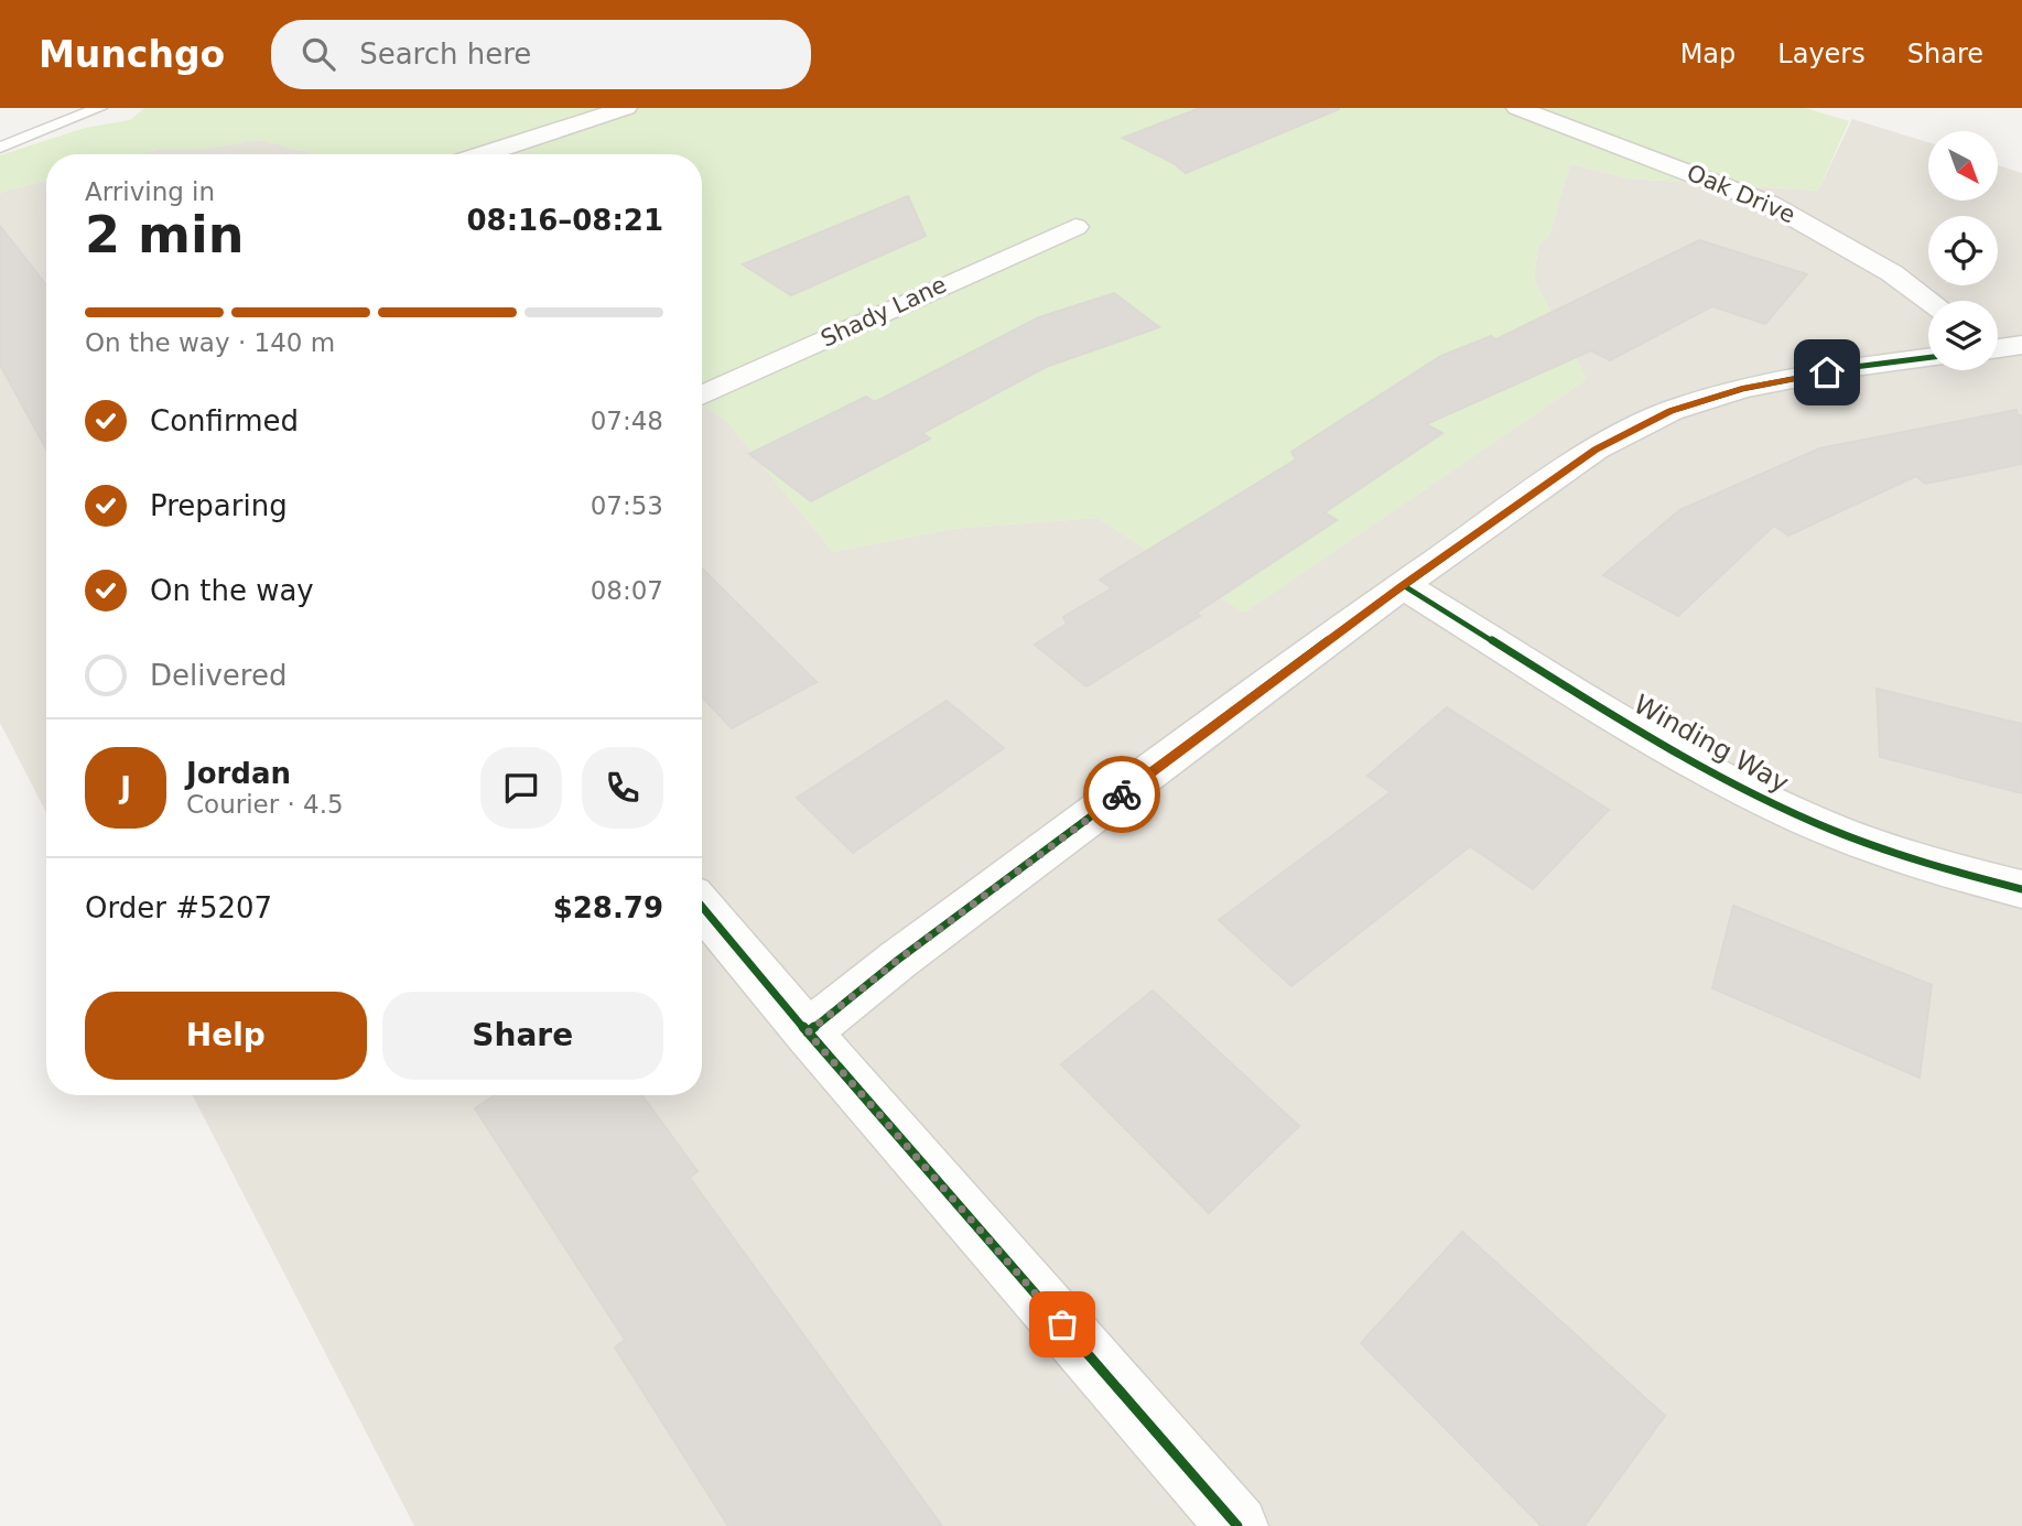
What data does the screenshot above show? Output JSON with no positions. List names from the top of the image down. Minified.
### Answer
{"streets":{"street":["Oak Drive","Shady Lane","Winding Way"]},"north":"bottom right","page":{"header":"Munchgo","search":"Search here","nav":["Map","Layers","Share"],"heading":["2 min","Arriving in","08:16–08:21"],"panel":["Jordan","Courier · 4.5","Order #5207","$28.79"],"bar":"On the way · 140 m","list":[["Confirmed","07:48"],["Preparing","07:53"],["On the way","08:07"],"Delivered"],"round":"J","buttons":["Help","Share"]}}
